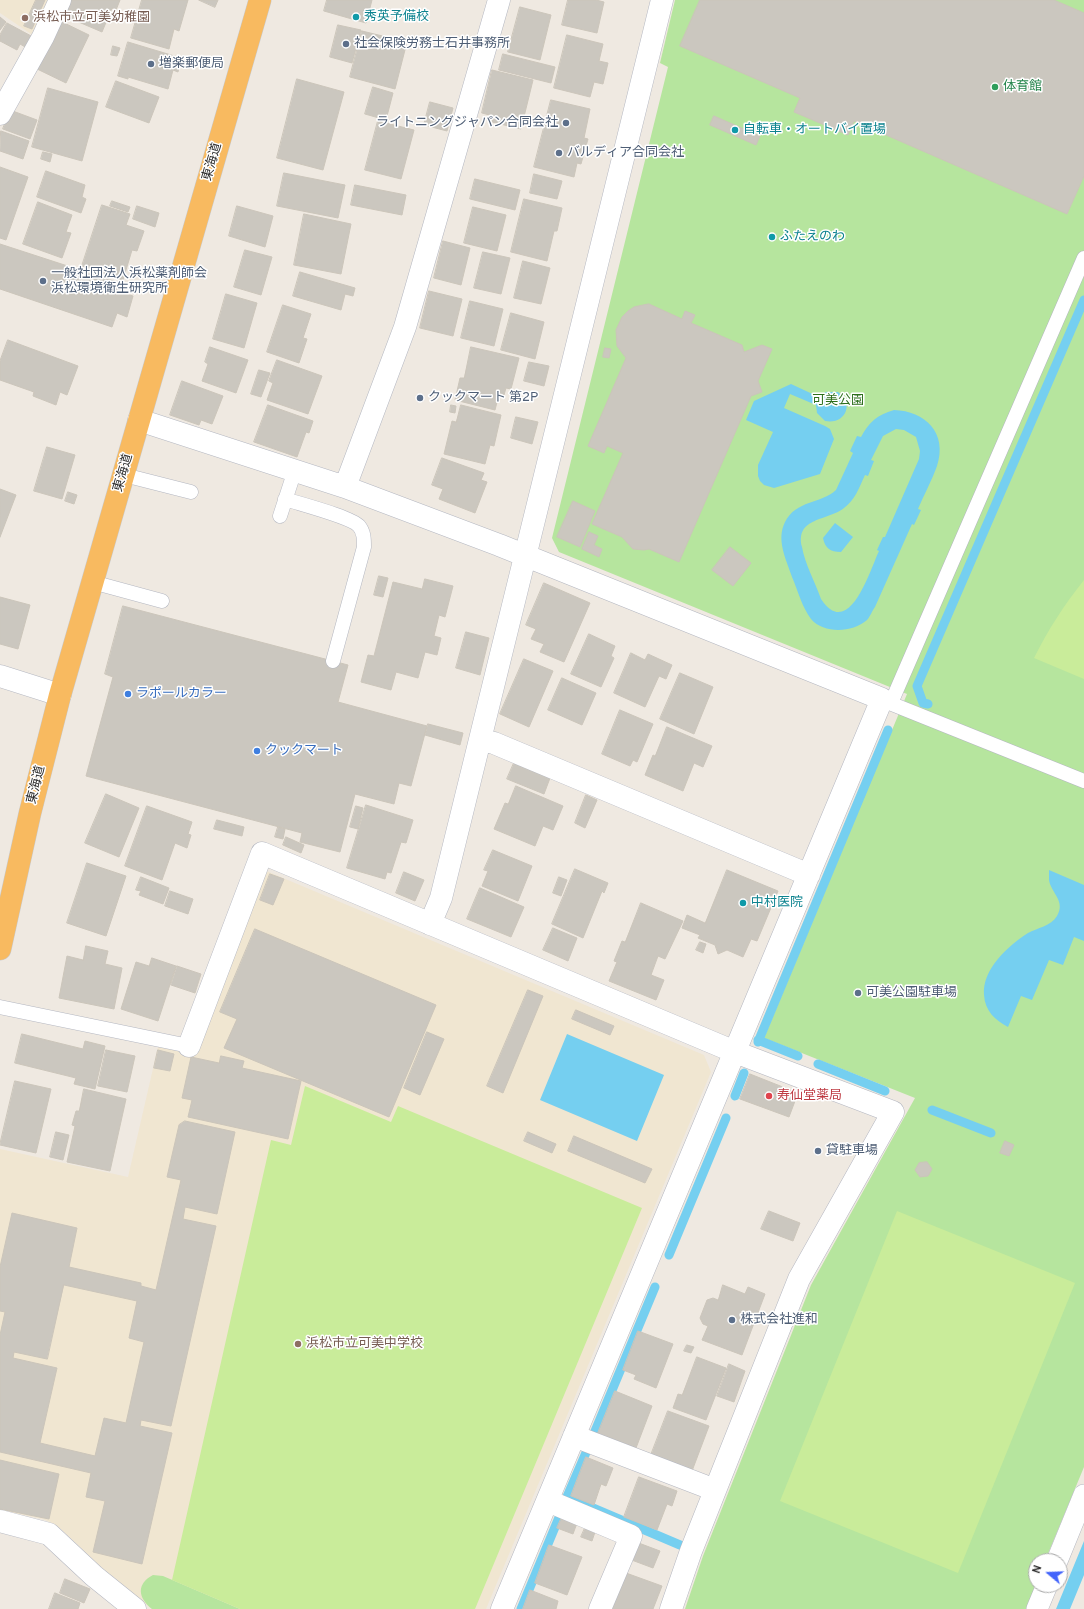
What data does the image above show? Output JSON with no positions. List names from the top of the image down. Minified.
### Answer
{"streets":{"highway":["東海道"]},"parks":["可美公園"],"places":["秀英予備校","浜松市立可美幼稚園","社会保険労務士石井事務所","増楽郵便局","体育館","ライトニングジャパン合同会社","自転車・オートバイ置場","バルディア合同会社","ふたえのわ","一般社団法人浜松薬剤師会 浜松環境衛生研究所","クックマート 第2P","ラポールカラー","クックマート","中村医院","可美公園駐車場","寿仙堂薬局","貸駐車場","株式会社進和","浜松市立可美中学校"],"north":"left"}
